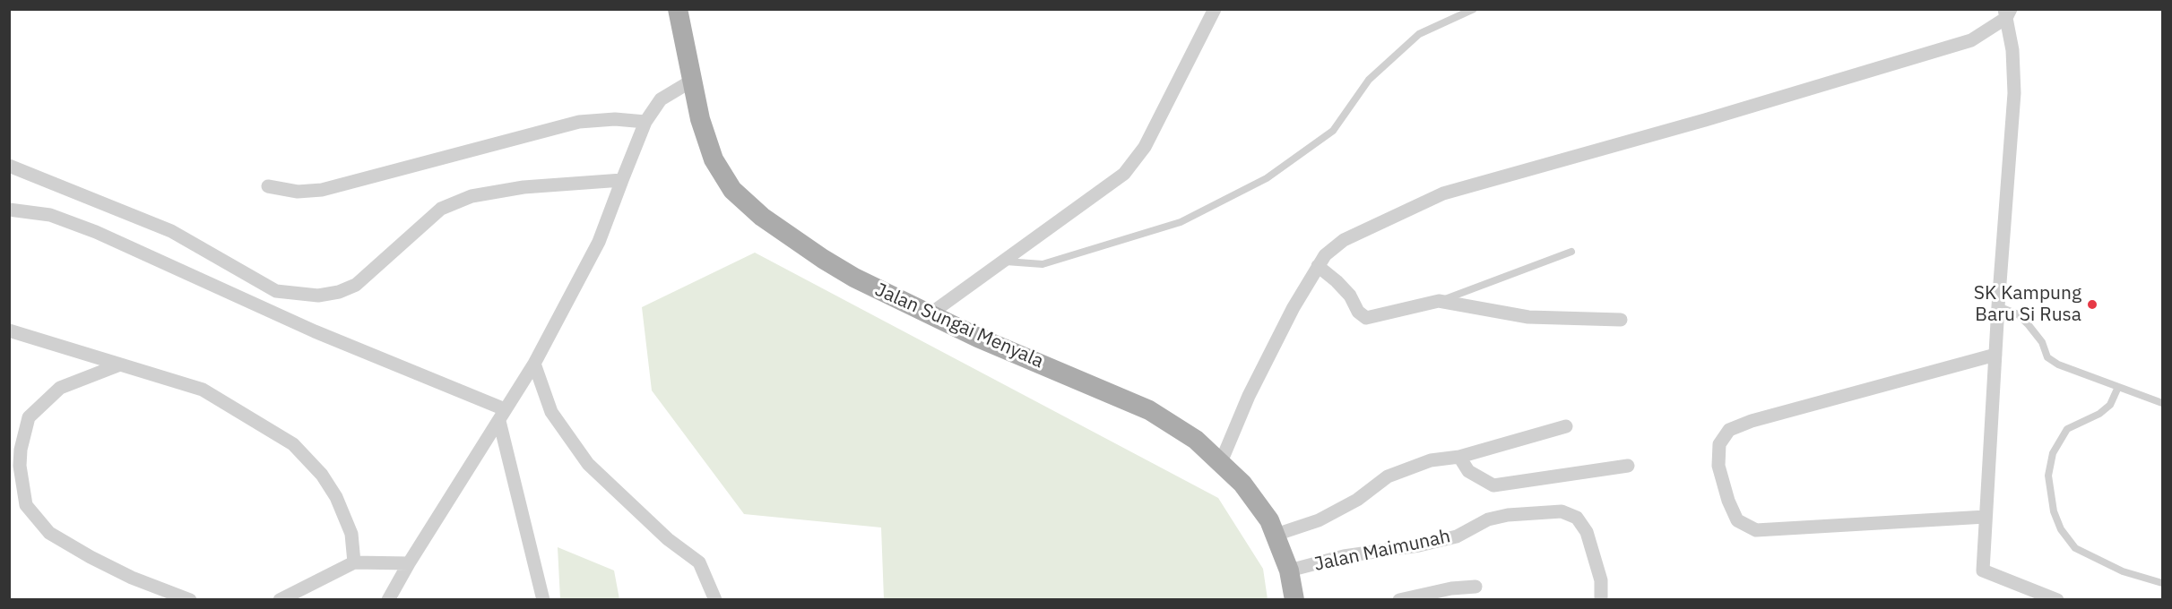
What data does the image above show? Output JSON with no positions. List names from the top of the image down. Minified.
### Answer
{"streets":{"main road":["Jalan Sungai Menyala"],"street":["Jalan Maimunah"]},"crossings":[["Jalan Sungai Menyala","Jalan Maimunah"]],"places":["SK Kampung Baru Si Rusa"]}
